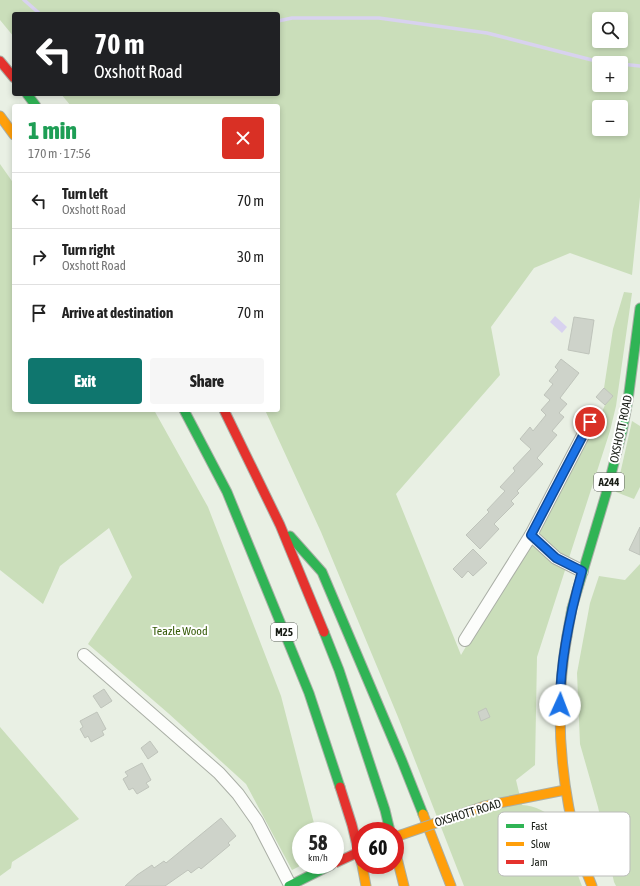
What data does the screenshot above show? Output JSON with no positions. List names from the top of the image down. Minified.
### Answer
{"streets":{"main road":["OXSHOTT ROAD","A244","M25"]},"parks":["Teazle Wood"],"legend":["Fast","Slow","Jam"],"page":{"map_buttons":["+","−"],"turn":["70 m","Oxshott Road"],"heading":["1 min","170 m · 17:56"],"list":[{"name":"Turn left","note":"Oxshott Road","value":"70 m"},{"name":"Turn right","note":"Oxshott Road","value":"30 m"},{"name":"Arrive at destination","value":"70 m"}],"buttons":["Exit","Share"],"speed":"58 km/h","limit":"60"}}
